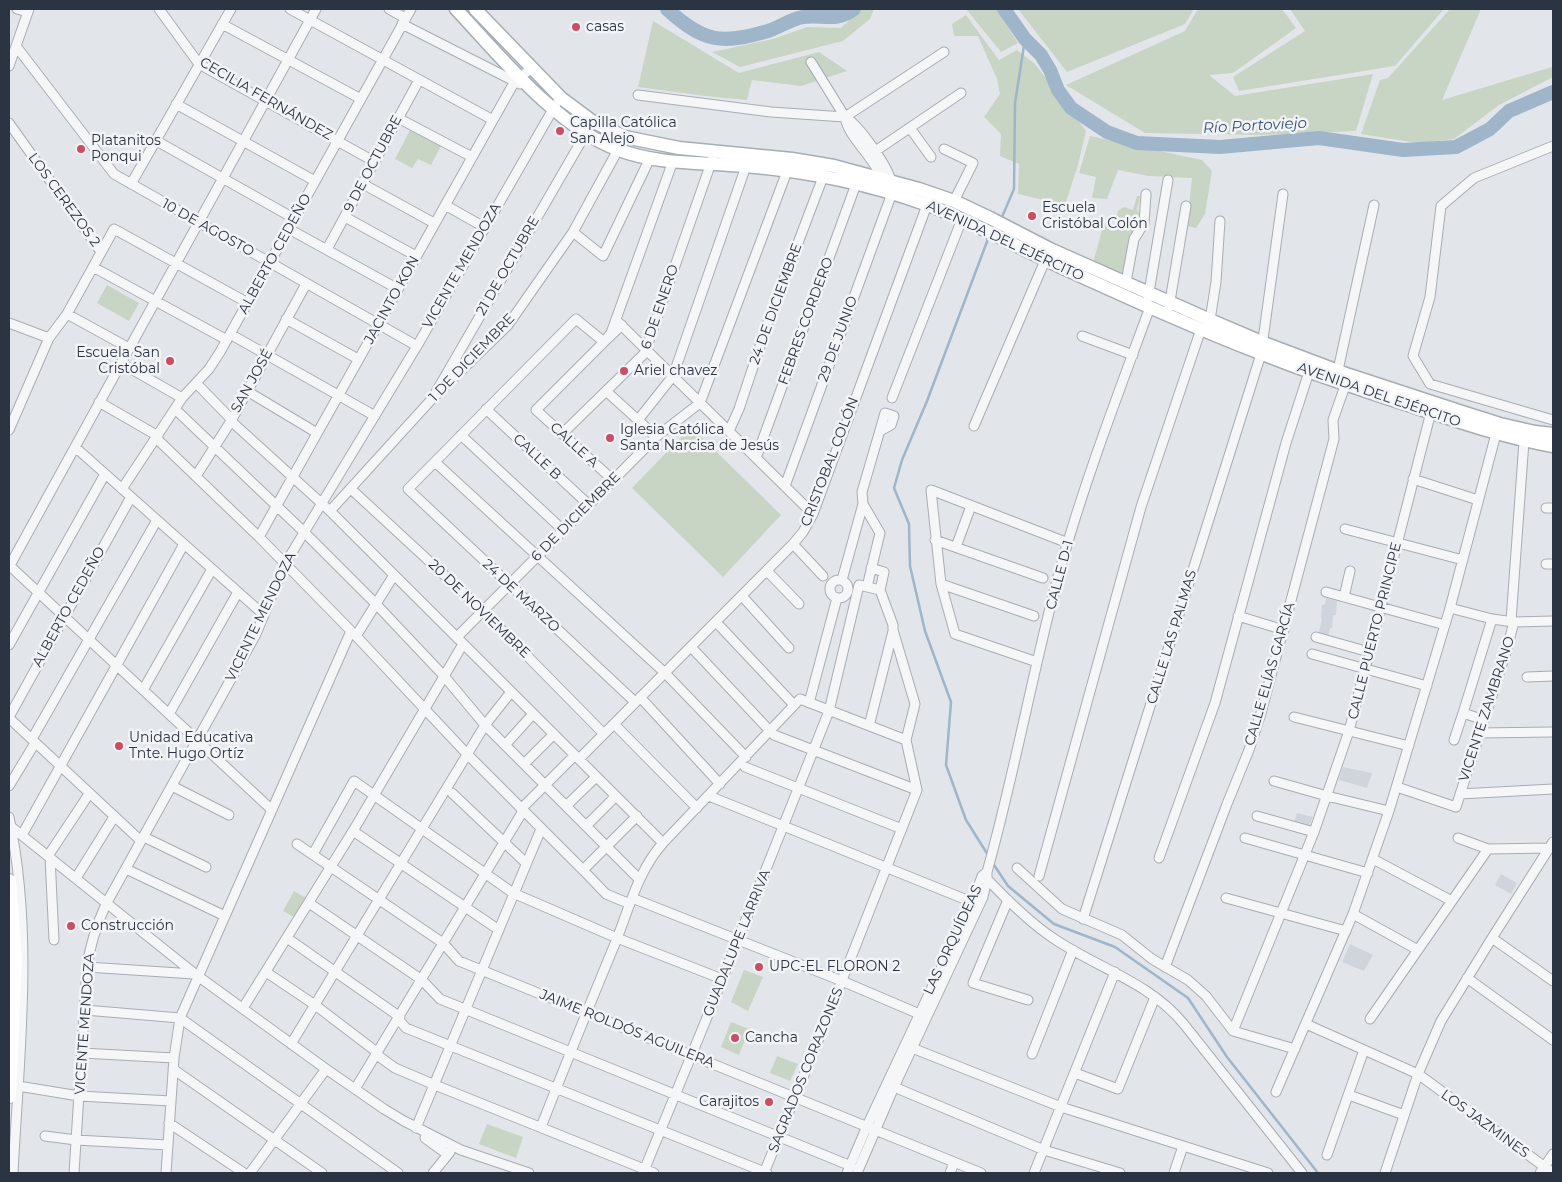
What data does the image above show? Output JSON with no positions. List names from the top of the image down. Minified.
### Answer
{"streets":{"main road":["AVENIDA DEL EJÉRCITO"],"street":["CECILIA FERNÁNDEZ","9 DE OCTUBRE","LOS CEREZOS 2","10 DE AGOSTO","ALBERTO CEDEÑO","VICENTE MENDOZA","21 DE OCTUBRE","JACINTO KON","24 DE DICIEMBRE","6 DE ENERO","FEBRES CORDERO","29 DE JUNIO","1 DE DICIEMBRE","SAN JOSÉ","CALLE A","CALLE B","CRISTOBAL COLÓN","6 DE DICIEMBRE","CALLE D-1","24 DE MARZO","20 DE NOVIEMBRE","CALLE PUERTO PRINCIPE","CALLE LAS PALMAS","CALLE ELÍAS GARCÍA","VICENTE ZAMBRANO","LAS ORQUÍDEAS","GUADALUPE LARRIVA","JAIME ROLDÓS AGUILERA","SAGRADOS CORAZONES","LOS JAZMINES"]},"crossings":[["CECILIA FERNÁNDEZ","9 DE OCTUBRE"],["CECILIA FERNÁNDEZ","ALBERTO CEDEÑO"],["10 DE AGOSTO","ALBERTO CEDEÑO"],["10 DE AGOSTO","VICENTE MENDOZA"],["10 DE AGOSTO","JACINTO KON"],["10 DE AGOSTO","SAN JOSÉ"],["AVENIDA DEL EJÉRCITO","VICENTE MENDOZA"],["AVENIDA DEL EJÉRCITO","21 DE OCTUBRE"],["AVENIDA DEL EJÉRCITO","JACINTO KON"],["AVENIDA DEL EJÉRCITO","24 DE DICIEMBRE"],["AVENIDA DEL EJÉRCITO","6 DE ENERO"],["AVENIDA DEL EJÉRCITO","FEBRES CORDERO"],["AVENIDA DEL EJÉRCITO","29 DE JUNIO"],["AVENIDA DEL EJÉRCITO","1 DE DICIEMBRE"],["AVENIDA DEL EJÉRCITO","CRISTOBAL COLÓN"],["AVENIDA DEL EJÉRCITO","CALLE D-1"],["AVENIDA DEL EJÉRCITO","CALLE PUERTO PRINCIPE"],["AVENIDA DEL EJÉRCITO","CALLE LAS PALMAS"],["AVENIDA DEL EJÉRCITO","CALLE ELÍAS GARCÍA"],["AVENIDA DEL EJÉRCITO","VICENTE ZAMBRANO"],["21 DE OCTUBRE","1 DE DICIEMBRE"],["6 DE ENERO","CALLE A"],["1 DE DICIEMBRE","20 DE NOVIEMBRE"],["CALLE A","6 DE DICIEMBRE"],["CALLE B","6 DE DICIEMBRE"],["CRISTOBAL COLÓN","24 DE MARZO"],["CRISTOBAL COLÓN","20 DE NOVIEMBRE"],["CRISTOBAL COLÓN","JAIME ROLDÓS AGUILERA"],["6 DE DICIEMBRE","24 DE MARZO"],["6 DE DICIEMBRE","20 DE NOVIEMBRE"],["6 DE DICIEMBRE","JAIME ROLDÓS AGUILERA"],["CALLE D-1","LAS ORQUÍDEAS"],["LAS ORQUÍDEAS","JAIME ROLDÓS AGUILERA"],["GUADALUPE LARRIVA","JAIME ROLDÓS AGUILERA"],["JAIME ROLDÓS AGUILERA","SAGRADOS CORAZONES"]],"water":["Río Portoviejo"],"places":["casas","Capilla Católica San Alejo","Platanitos Ponqui","Escuela Cristóbal Colón","Escuela San Cristóbal","Ariel chavez","Iglesia Católica Santa Narcisa de Jesús","Unidad Educativa Tnte. Hugo Ortíz","Construcción","UPC-EL FLORON 2","Cancha","Carajitos"]}
